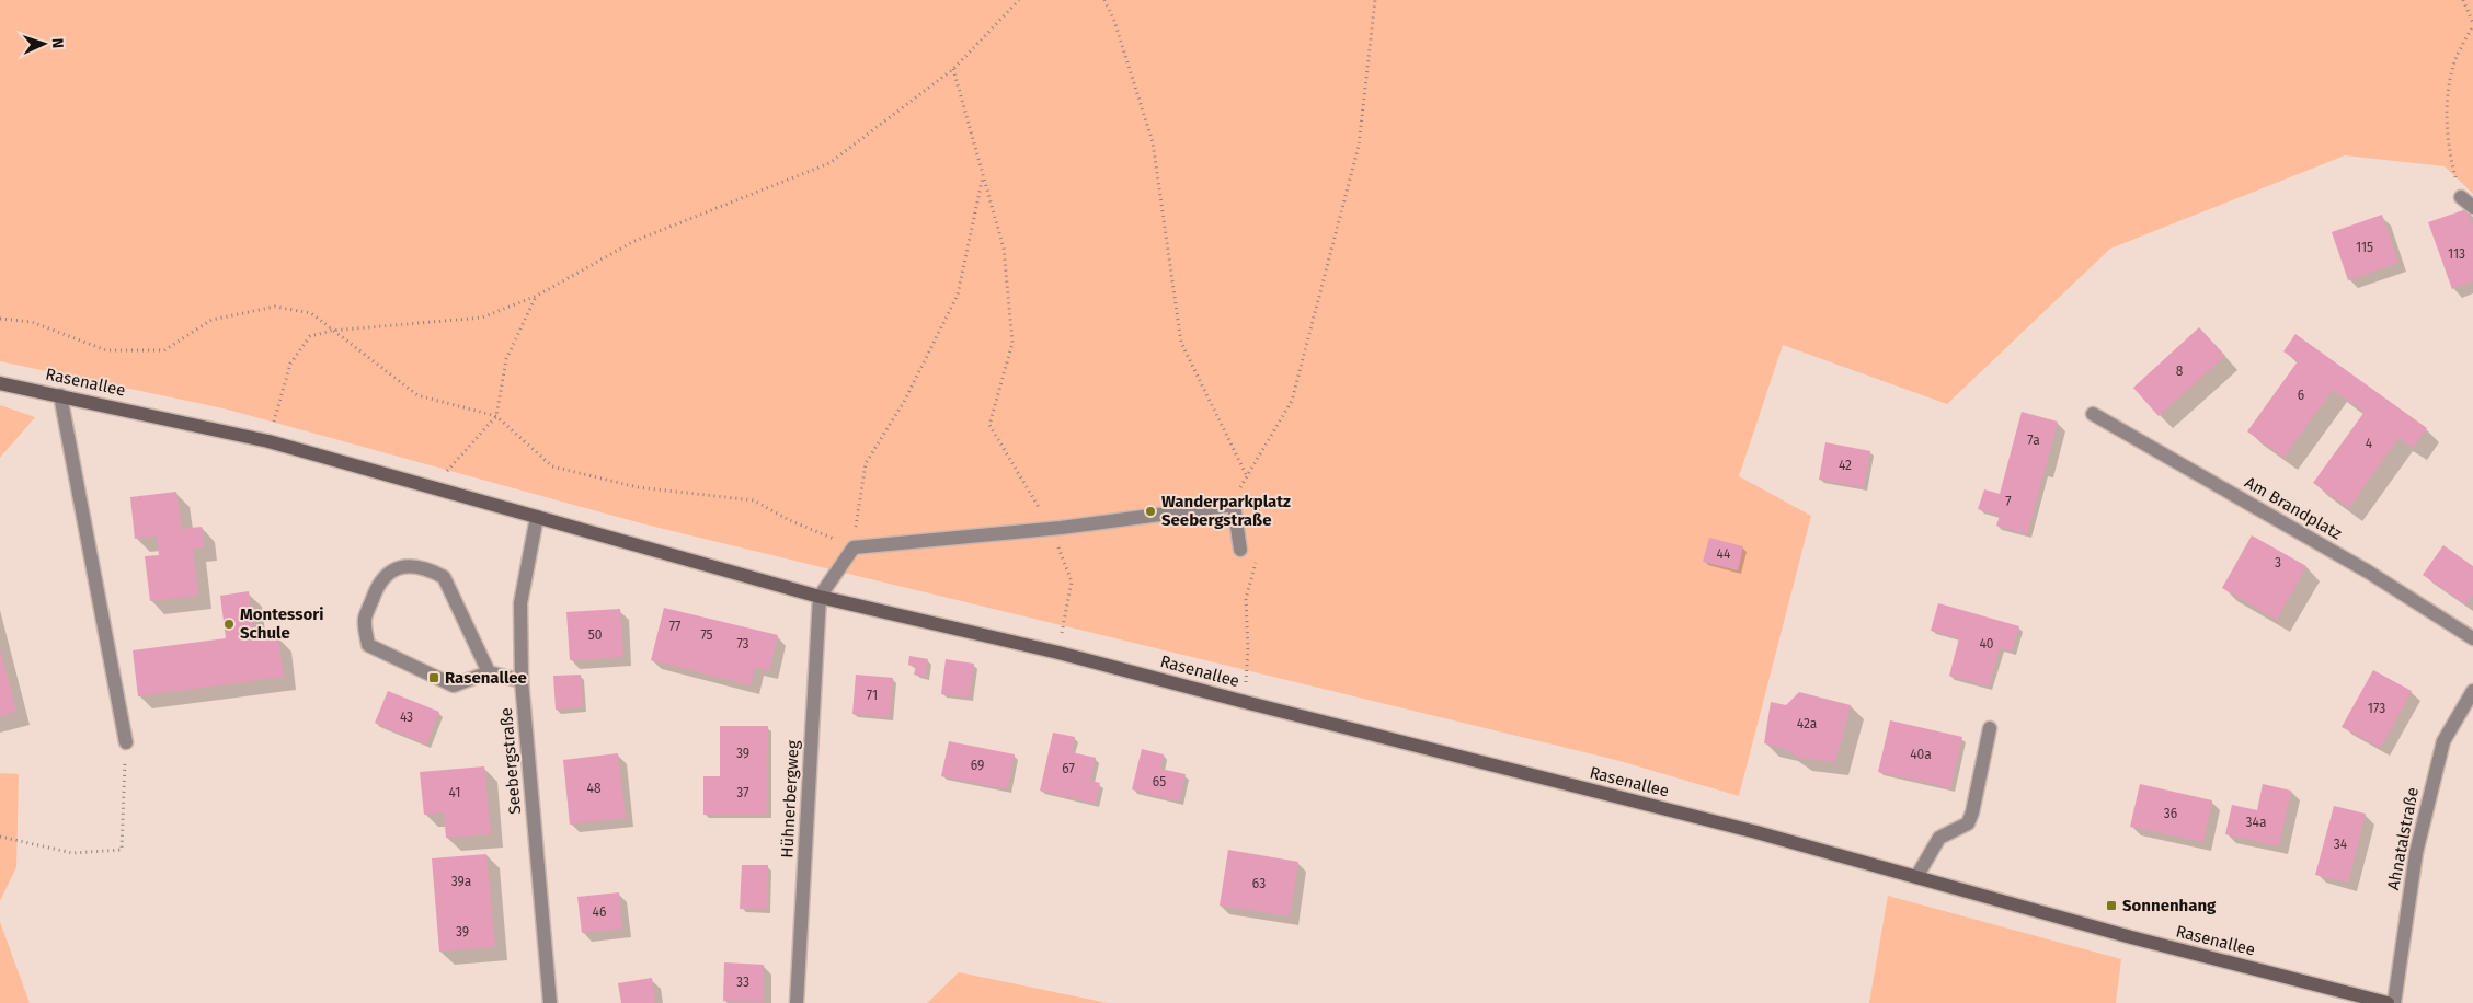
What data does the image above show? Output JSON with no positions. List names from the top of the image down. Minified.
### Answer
{"streets":{"main road":["Rasenallee"],"street":["Am Brandplatz","Seebergstraße","Hühnerbergweg","Ahnatalstraße"]},"crossings":[["Rasenallee","Seebergstraße"],["Rasenallee","Hühnerbergweg"]],"places":{"other":["Wanderparkplatz Seebergstraße","Montessori Schule"],"transit":["Rasenallee","Sonnenhang"]},"house_numbers":["115","113","8","6","7a","4","42","7","44","3","77","50","75","73","40","71","173","43","42a","39","40a","69","67","65","48","41","37","36","34a","34","39a","63","46","39","33"],"north":"right"}
